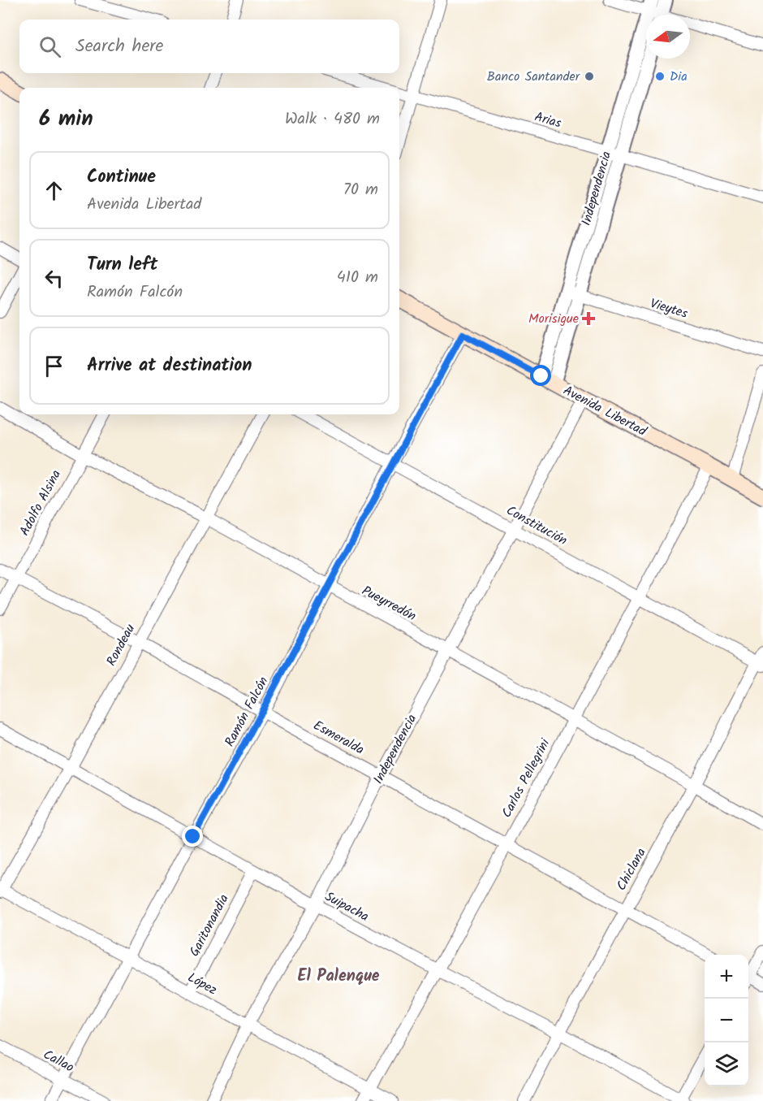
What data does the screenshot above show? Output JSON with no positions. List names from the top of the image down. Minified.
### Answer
{"streets":{"main road":["Avenida Libertad"],"street":["Arias","Independencia","Vieytes","Adolfo Alsina","Constitución","Pueyrredón","Rondeau","Ramón Falcón","Esmeralda","Carlos Pellegrini","Chiclana","Suipacha","Garitonandia","López","Callao"]},"crossings":[["Arias","Independencia"],["Independencia","Vieytes"],["Independencia","Avenida Libertad"],["Independencia","Constitución"],["Independencia","Pueyrredón"],["Independencia","Esmeralda"],["Independencia","Suipacha"],["Independencia","López"],["Avenida Libertad","Ramón Falcón"],["Avenida Libertad","Carlos Pellegrini"],["Adolfo Alsina","Pueyrredón"],["Adolfo Alsina","Esmeralda"],["Constitución","Ramón Falcón"],["Constitución","Carlos Pellegrini"],["Constitución","Chiclana"],["Pueyrredón","Rondeau"],["Pueyrredón","Ramón Falcón"],["Pueyrredón","Carlos Pellegrini"],["Pueyrredón","Chiclana"],["Rondeau","Esmeralda"],["Rondeau","Suipacha"],["Rondeau","López"],["Ramón Falcón","Esmeralda"],["Ramón Falcón","Suipacha"],["Ramón Falcón","López"],["Ramón Falcón","Callao"],["Esmeralda","Carlos Pellegrini"],["Esmeralda","Chiclana"],["Carlos Pellegrini","Suipacha"],["Carlos Pellegrini","López"],["Chiclana","Suipacha"],["Suipacha","Garitonandia"],["Garitonandia","López"]],"districts":["El Palenque"],"places":{"other":["Banco Santander","Dia"],"health":["Morisigue"]},"north":"left","page":{"search":"Search here","heading":["6 min","Walk · 480 m"],"list":[["Continue","Avenida Libertad","70 m"],["Turn left","Ramón Falcón","410 m"],"Arrive at destination"],"map_buttons":["+","−"]}}
